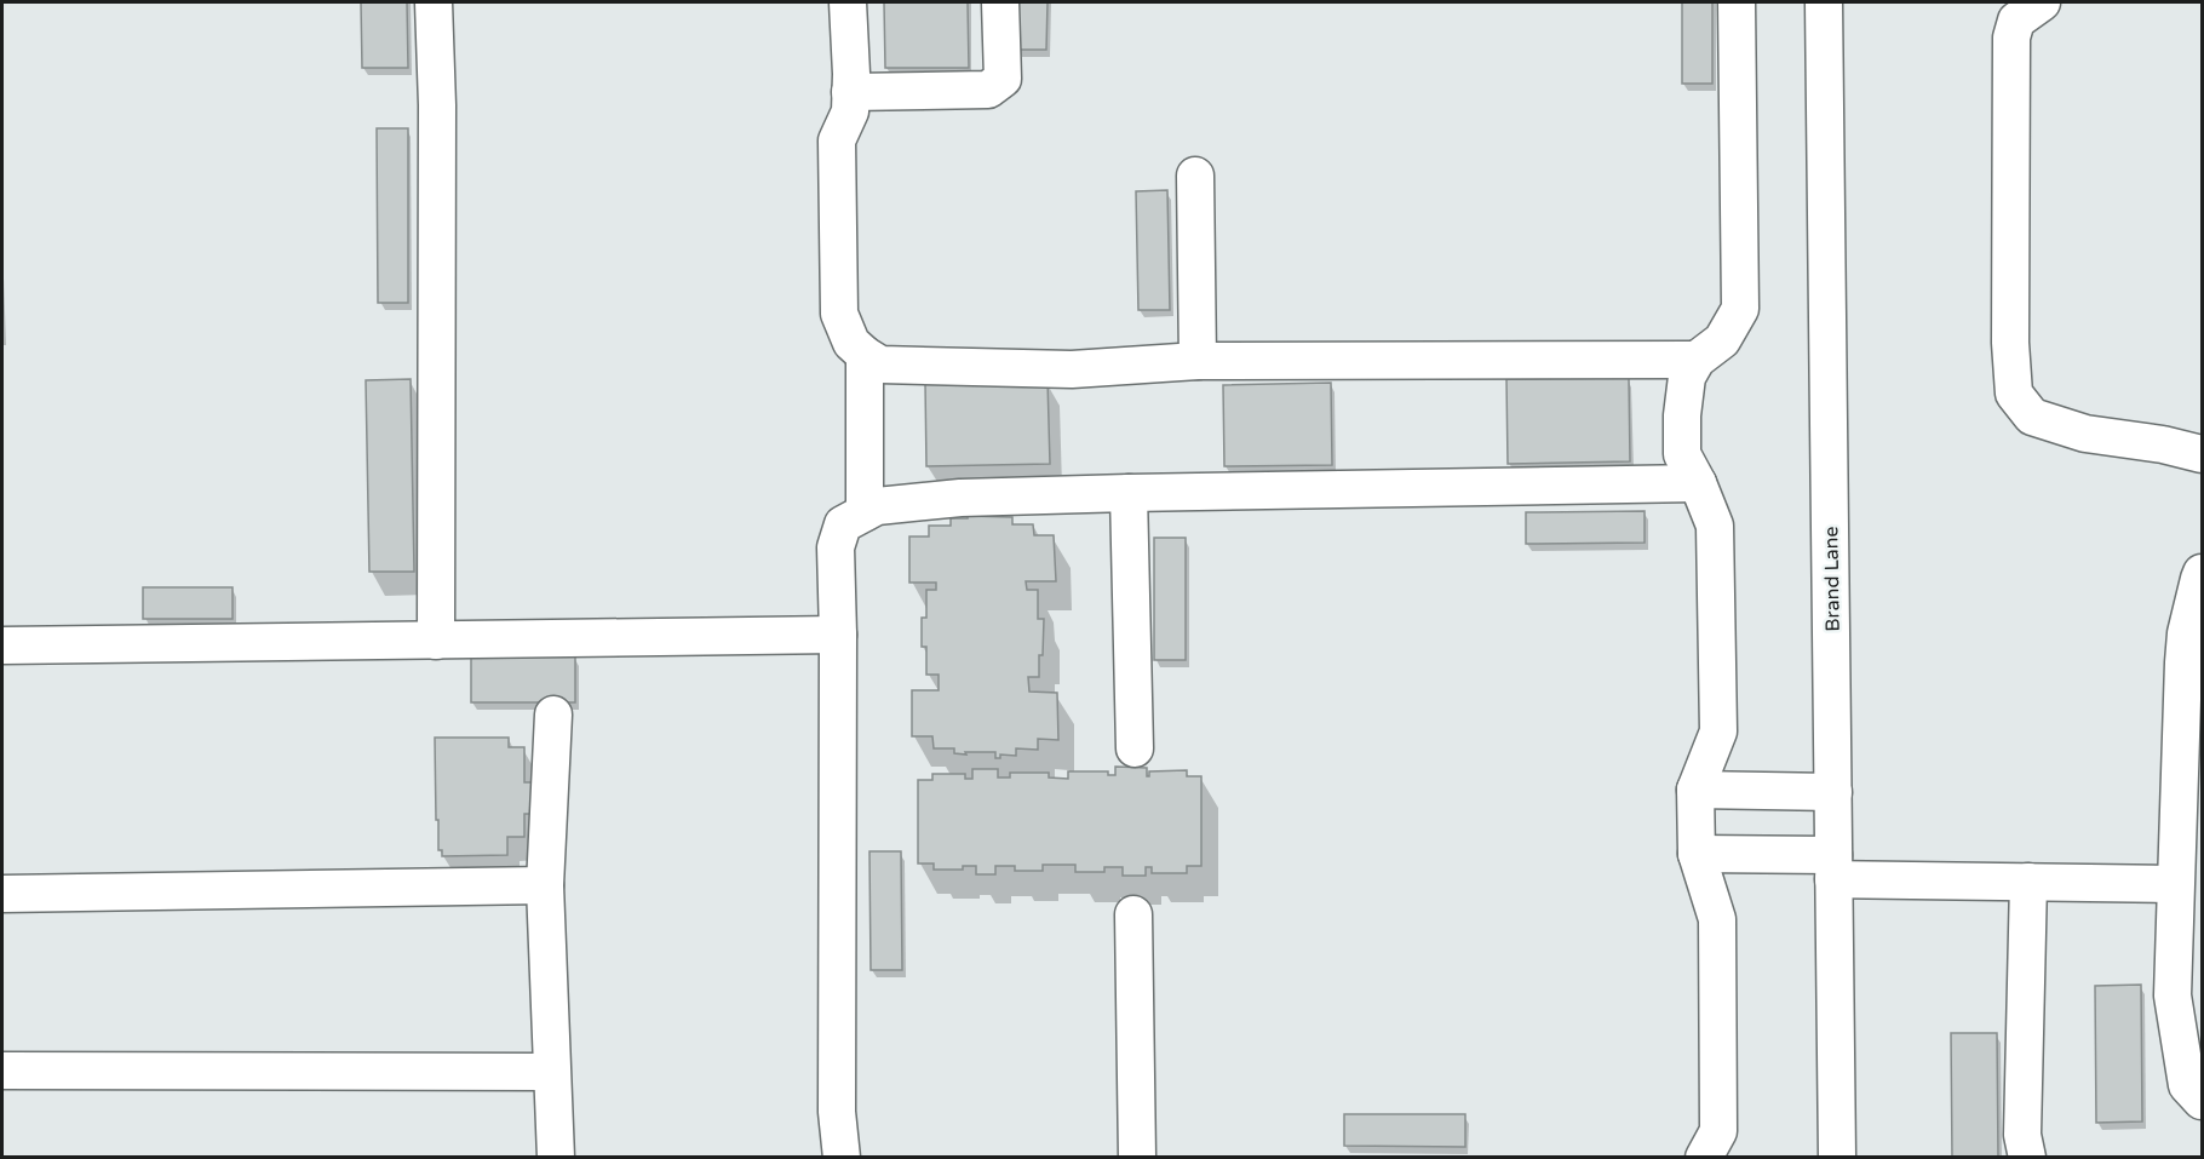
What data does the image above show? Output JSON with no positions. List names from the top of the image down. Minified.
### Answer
{"streets":{"street":["Brand Lane"]}}
